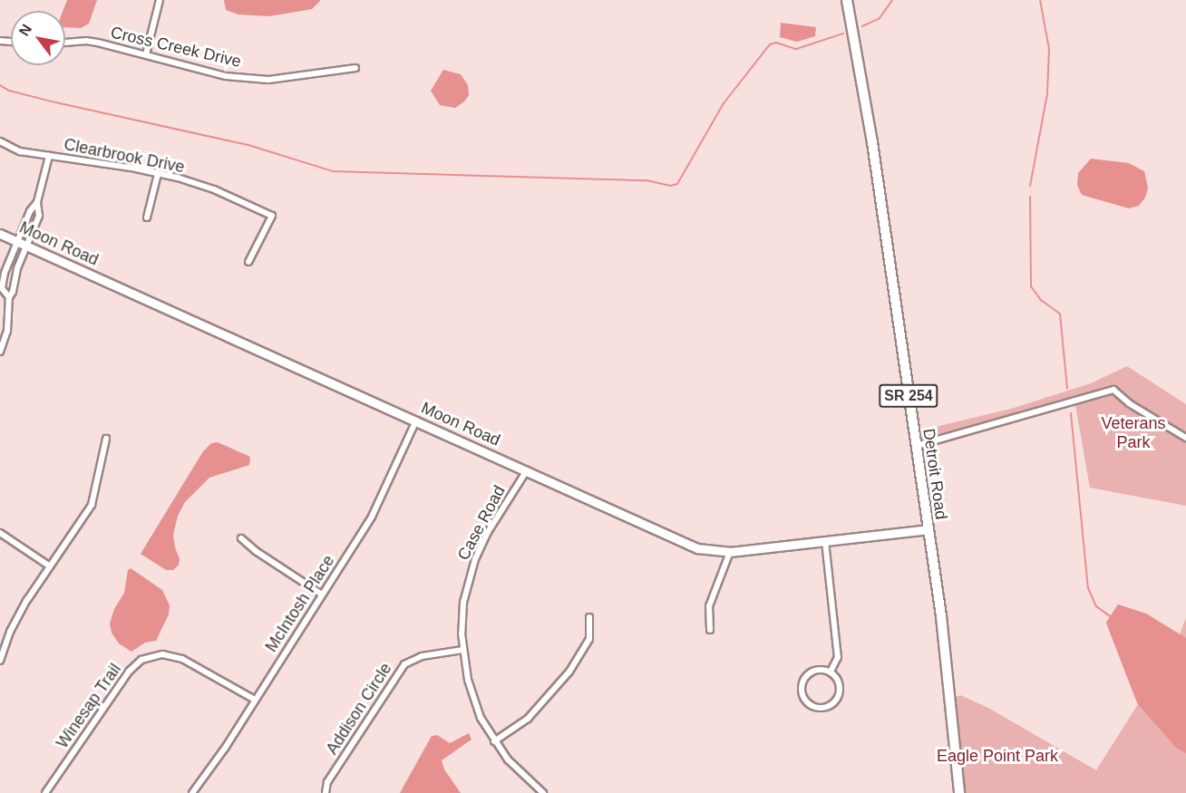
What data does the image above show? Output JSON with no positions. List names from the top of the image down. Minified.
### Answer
{"streets":{"main road":["SR 254","Detroit Road"],"street":["Cross Creek Drive","Clearbrook Drive","Moon Road","Case Road","McIntosh Place","Winesap Trail","Addison Circle"]},"crossings":[["Moon Road","Detroit Road"],["Moon Road","Case Road"],["Moon Road","McIntosh Place"],["Case Road","Addison Circle"],["McIntosh Place","Winesap Trail"]],"parks":["Veterans Park","Eagle Point Park"],"north":"top left"}
